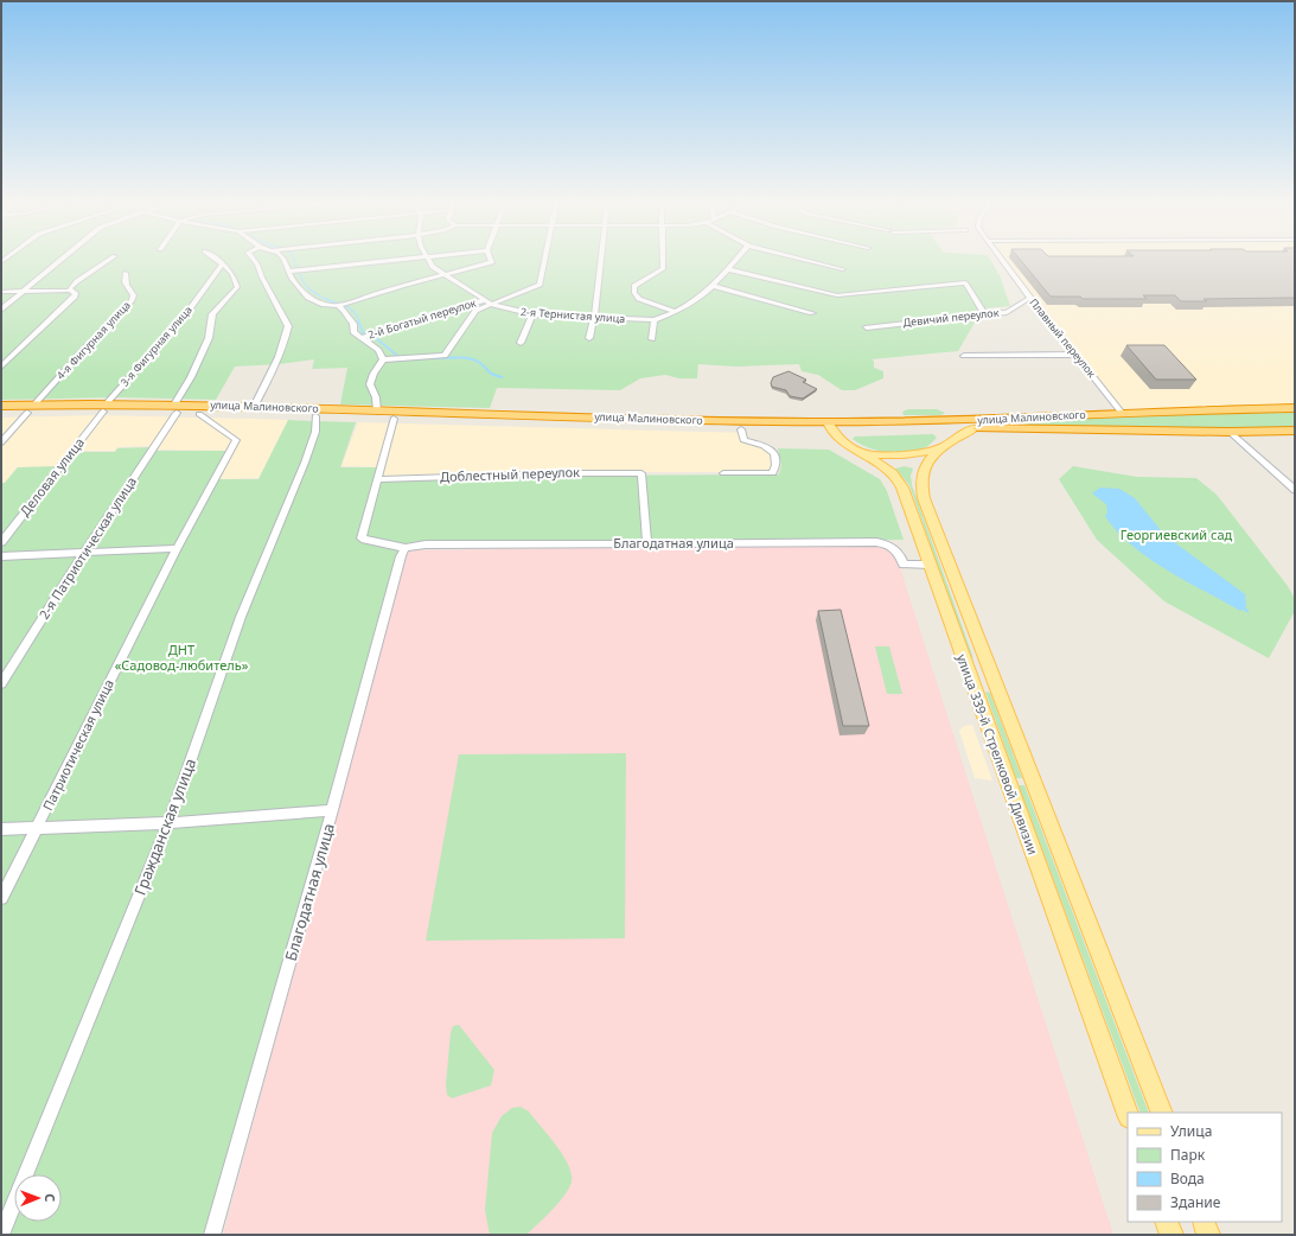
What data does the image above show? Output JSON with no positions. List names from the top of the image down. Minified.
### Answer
{"streets":{"highway":["улица Малиновского"],"main road":["улица 339-й Стрелковой Дивизии"],"street":["2-я Тернистая улица","Девичий переулок","2-й Богатый переулок","Плавный переулок","4-я Фигурная улица","3-я Фигурная улица","Доблестный переулок","Деловая улица","Благодатная улица","2-я Патриотическая улица","Патриотическая улица","Гражданская улица"]},"crossings":[["2-я Тернистая улица","2-й Богатый переулок"],["Девичий переулок","Плавный переулок"],["Плавный переулок","улица Малиновского"],["4-я Фигурная улица","улица Малиновского"],["3-я Фигурная улица","улица Малиновского"],["3-я Фигурная улица","Деловая улица"],["3-я Фигурная улица","2-я Патриотическая улица"],["улица Малиновского","Деловая улица"],["улица Малиновского","Благодатная улица"],["улица Малиновского","2-я Патриотическая улица"],["улица Малиновского","Патриотическая улица"],["улица Малиновского","улица 339-й Стрелковой Дивизии"],["улица Малиновского","Гражданская улица"],["Доблестный переулок","Благодатная улица"],["Благодатная улица","улица 339-й Стрелковой Дивизии"]],"parks":["Георгиевский сад","ДНТ «Садовод-любитель»"],"legend":["Улица","Парк","Вода","Здание"],"north":"right"}
